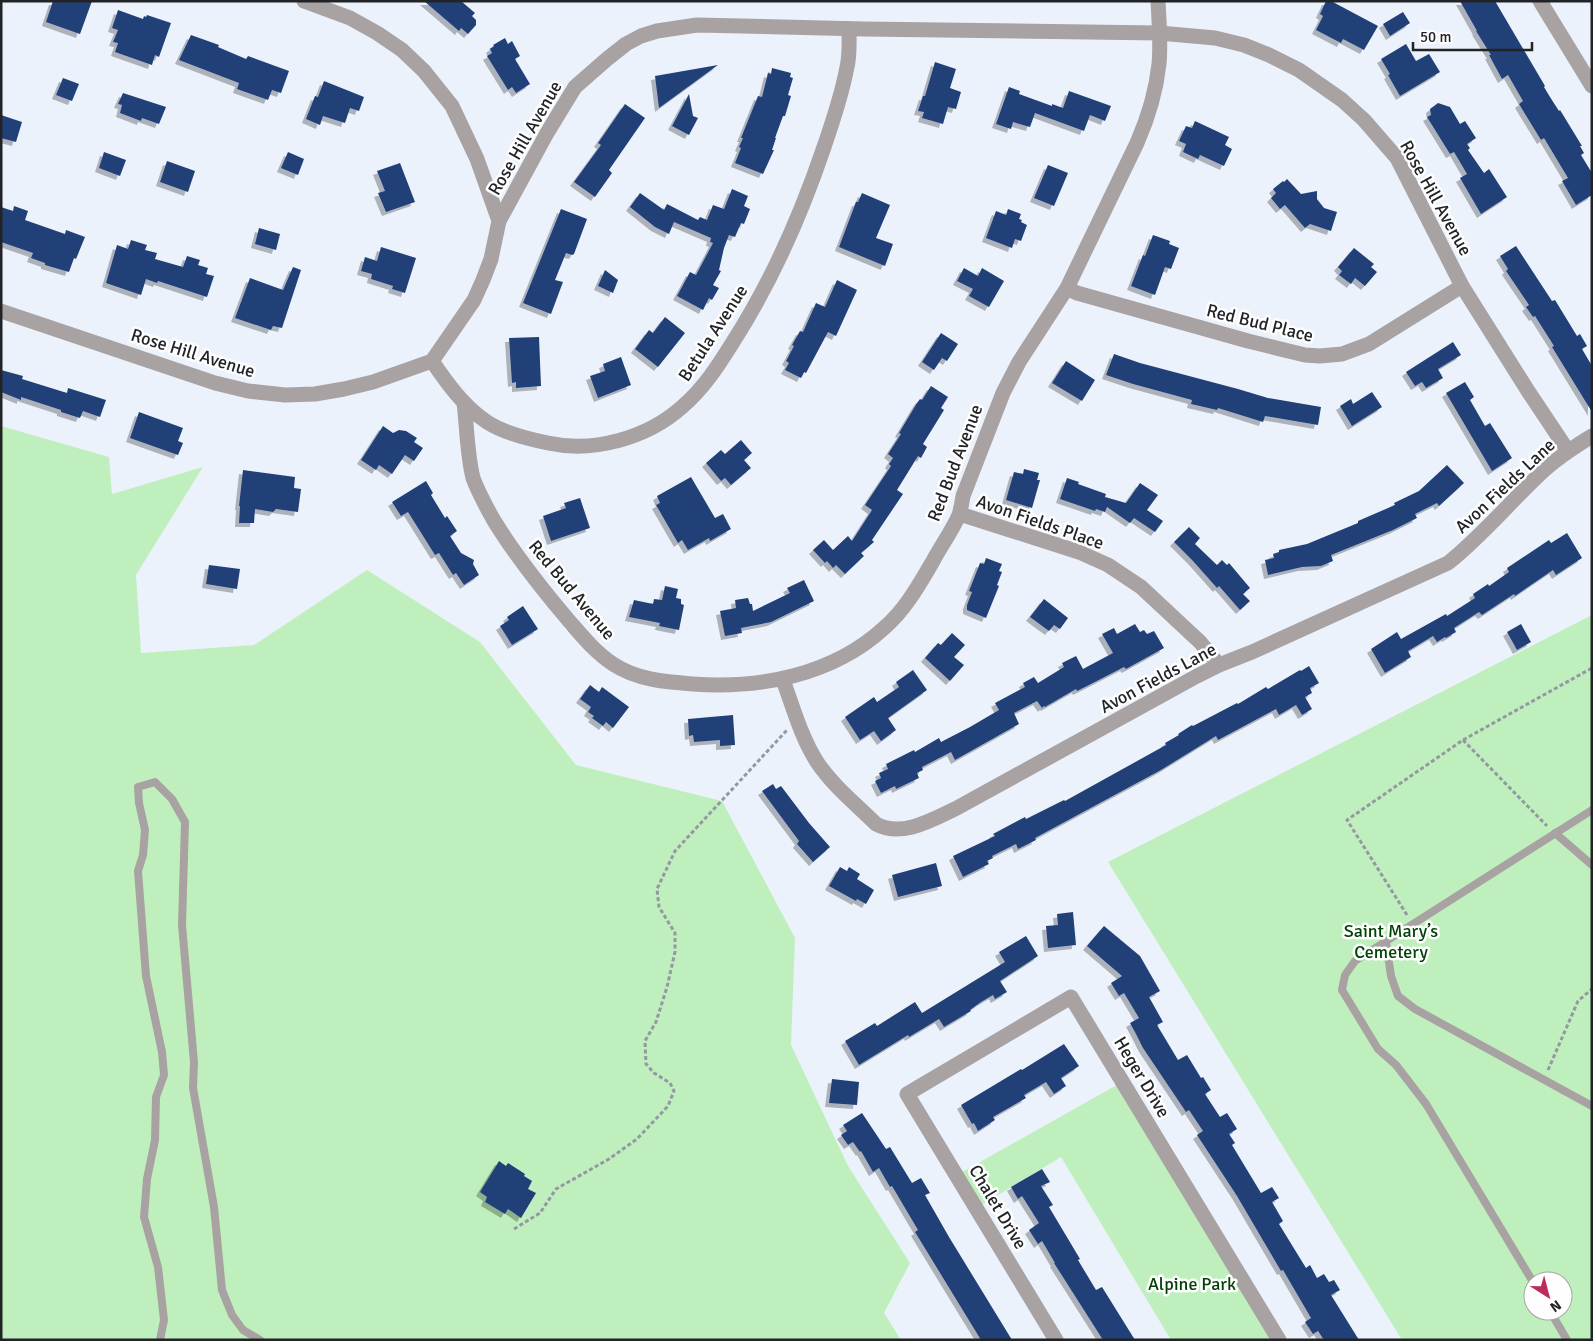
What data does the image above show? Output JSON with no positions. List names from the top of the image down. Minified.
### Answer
{"streets":{"street":["Rose Hill Avenue","Red Bud Place","Betula Avenue","Red Bud Avenue","Avon Fields Lane","Avon Fields Place","Heger Drive","Chalet Drive"]},"crossings":[["Rose Hill Avenue","Red Bud Place"],["Rose Hill Avenue","Betula Avenue"],["Rose Hill Avenue","Red Bud Avenue"],["Rose Hill Avenue","Avon Fields Lane"],["Red Bud Place","Red Bud Avenue"],["Betula Avenue","Red Bud Avenue"],["Red Bud Avenue","Avon Fields Lane"],["Red Bud Avenue","Avon Fields Place"],["Avon Fields Lane","Avon Fields Place"],["Heger Drive","Chalet Drive"]],"parks":["Saint Mary’s Cemetery","Alpine Park"],"scale_bar":"50 m","north":"bottom right"}
